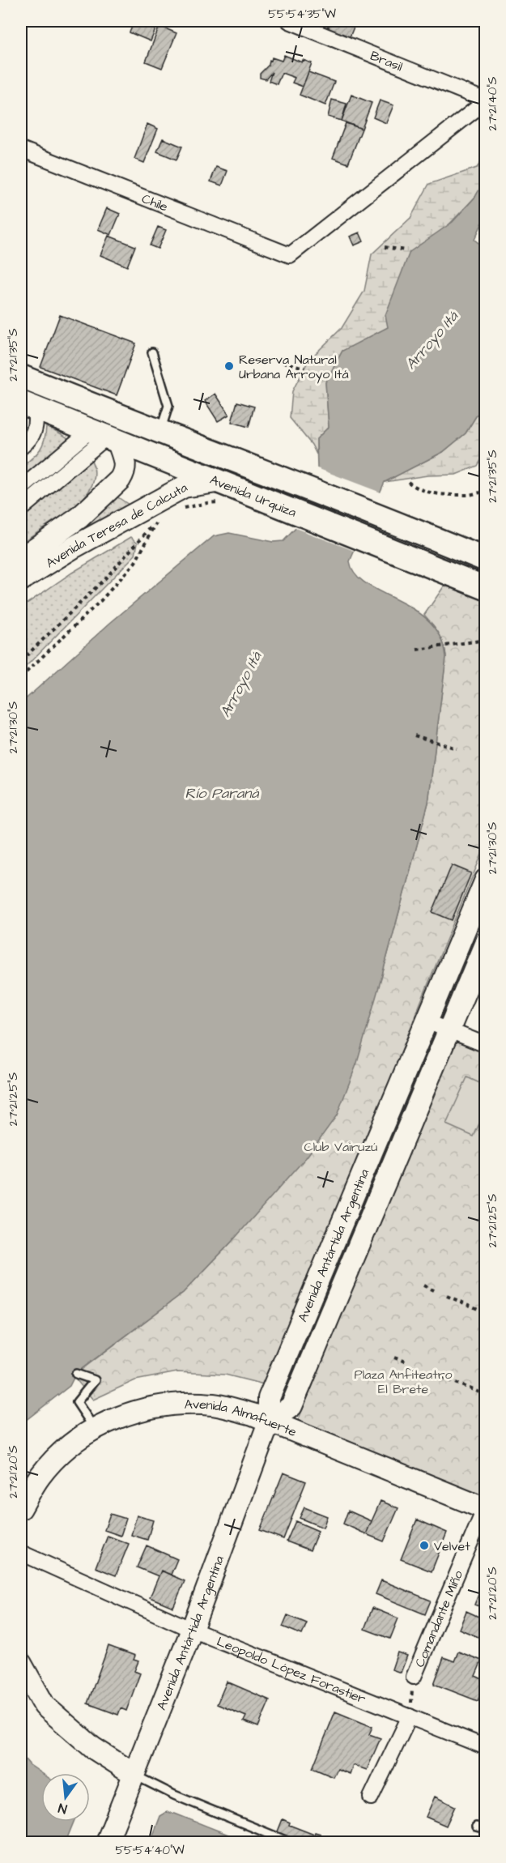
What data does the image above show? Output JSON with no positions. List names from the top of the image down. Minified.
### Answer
{"streets":{"main road":["Avenida Urquiza","Avenida Teresa de Calcuta","Avenida Antártida Argentina","Avenida Almafuerte"],"street":["Brasil","Chile","Comandante Miño","Leopoldo López Forastier"]},"crossings":[["Brasil","Chile"],["Avenida Urquiza","Avenida Teresa de Calcuta"],["Avenida Antártida Argentina","Avenida Almafuerte"],["Avenida Antártida Argentina","Leopoldo López Forastier"],["Avenida Almafuerte","Comandante Miño"]],"water":["Arroyo Itá","Río Paraná"],"parks":["Club Vairuzú","Plaza Anfiteatro El Brete"],"places":["Reserva Natural Urbana Arroyo Itá","Velvet"],"north":"bottom","coordinates":["55°54'35\"W","27°21'40\"S","27°21'35\"S","27°21'30\"S","27°21'25\"S","27°21'20\"S","55°54'40\"W"]}
